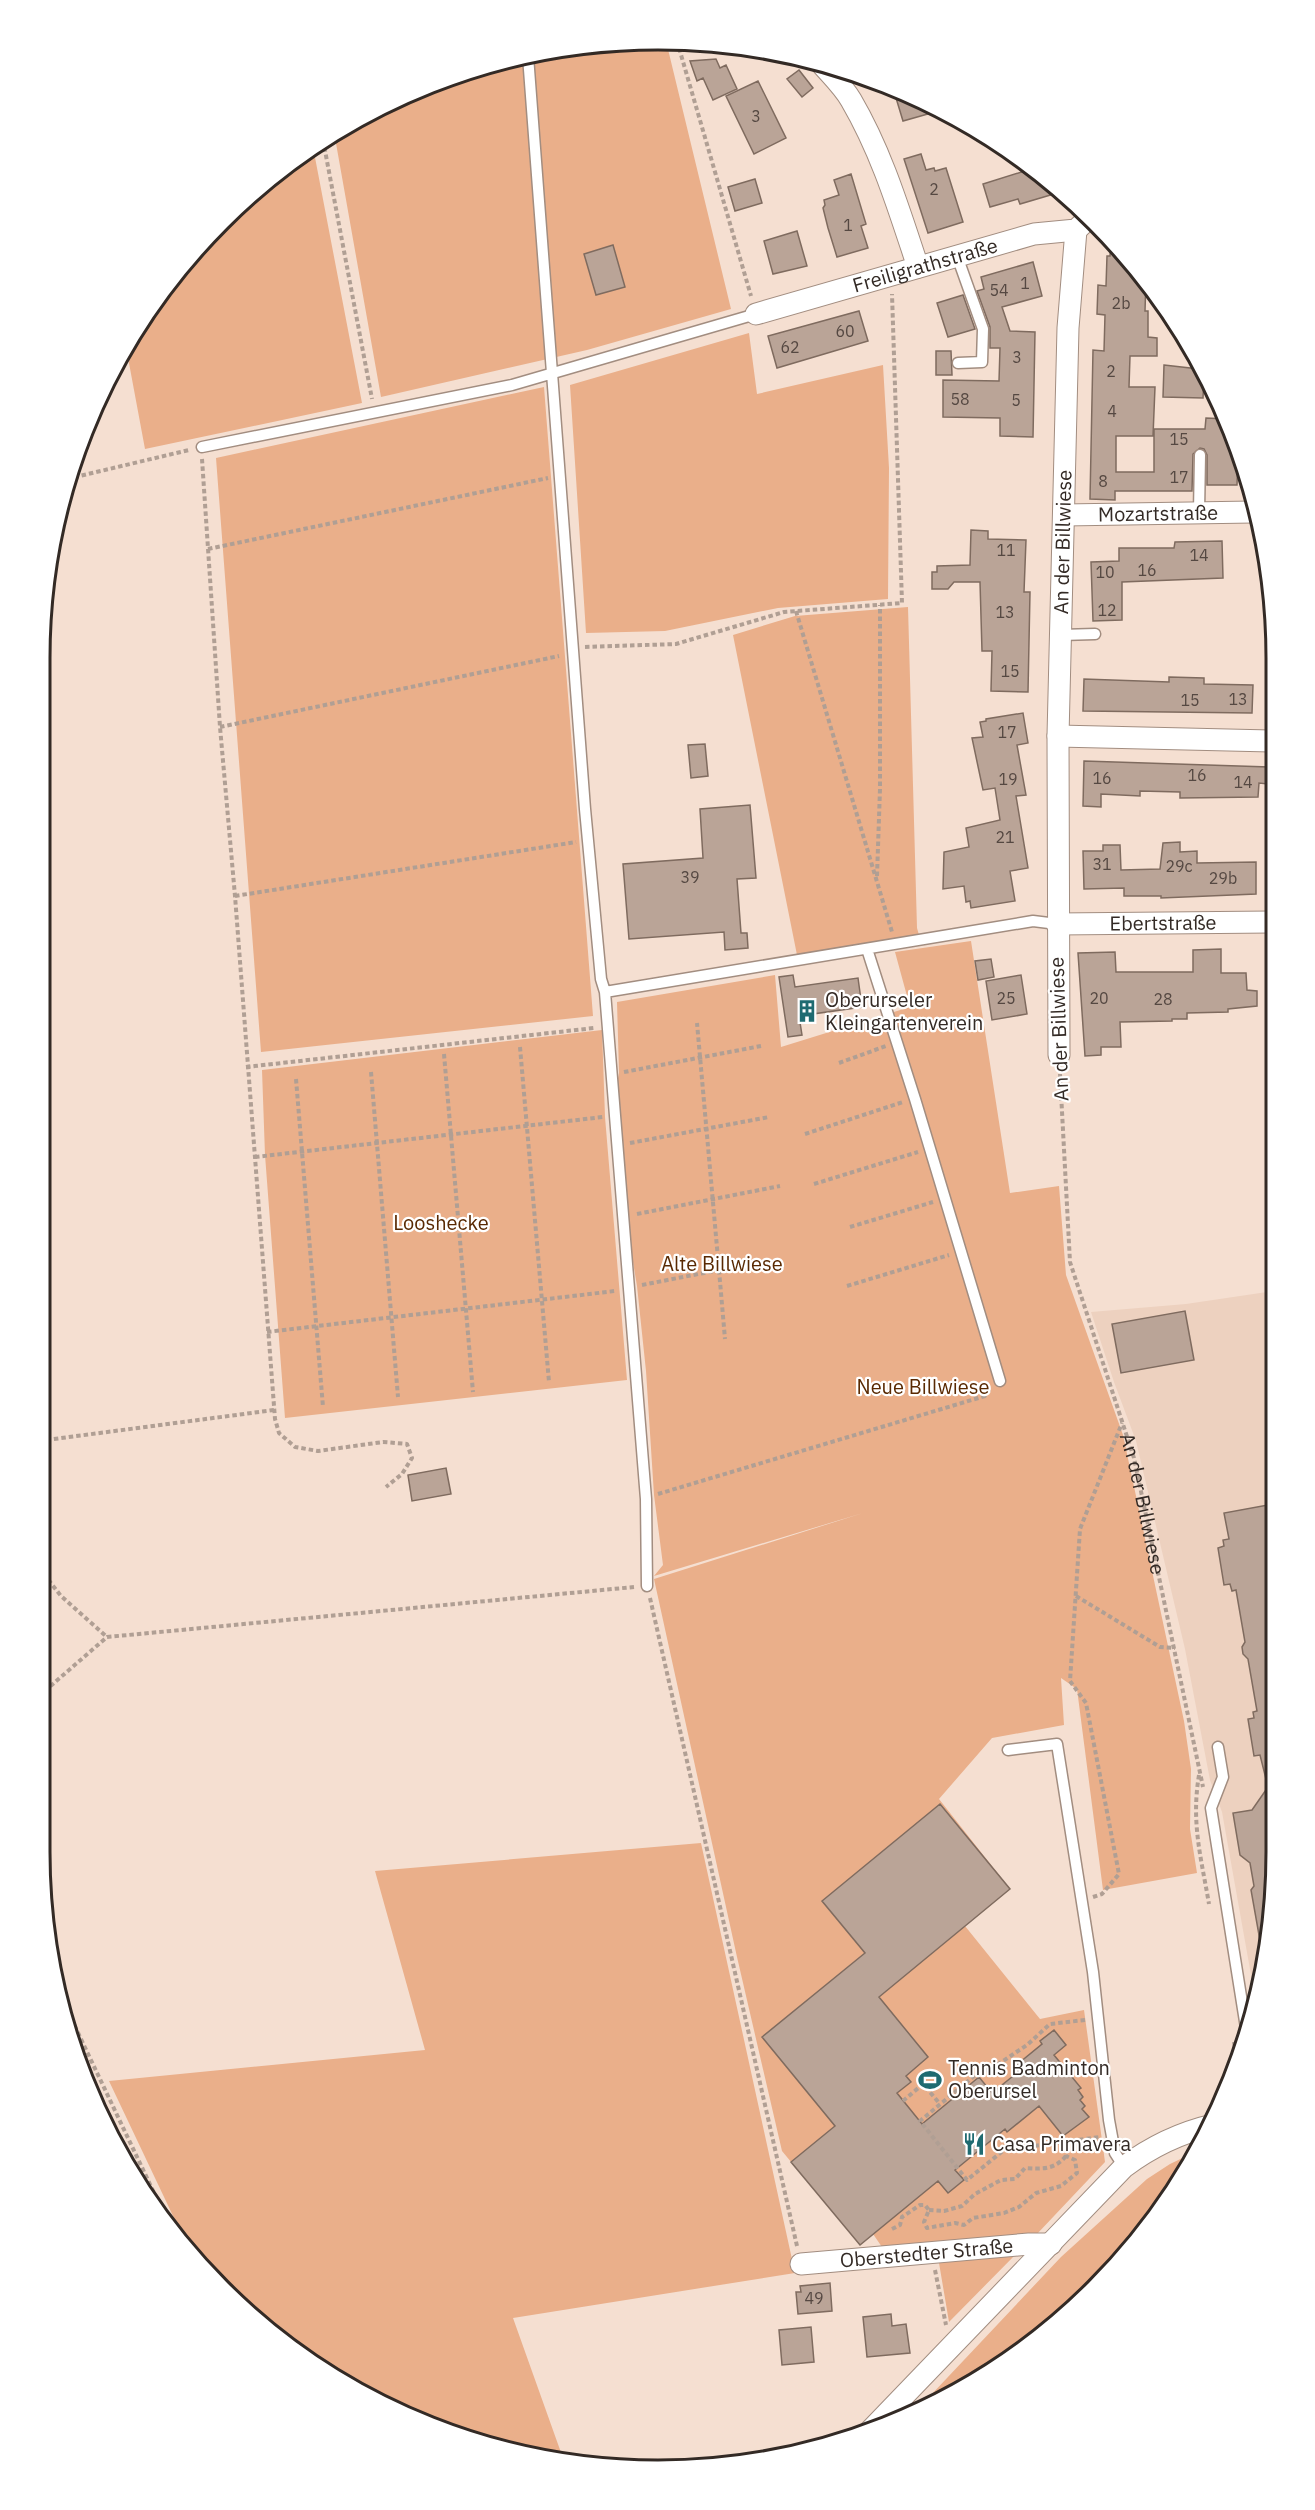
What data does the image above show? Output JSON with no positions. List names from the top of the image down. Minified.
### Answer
{"streets":{"street":["Freiligrathstraße","Mozartstraße","An der Billwiese","Ebertstraße","Oberstedter Straße"]},"crossings":[["Freiligrathstraße","An der Billwiese"],["Mozartstraße","An der Billwiese"],["An der Billwiese","Ebertstraße"]],"parks":["Looshecke","Alte Billwiese","Neue Billwiese"],"places":{"building":["Oberurseler Kleingartenverein"],"sports":["Tennis Badminton Oberursel"],"restaurant":["Casa Primavera"]},"house_numbers":["3","2","1","1","54","2b","60","62","3","2","58","5","4","15","17","8","11","14","16","10","12","13","15","13","15","17","16","16","19","14","21","31","29c","39","29b","25","20","28","49"]}
